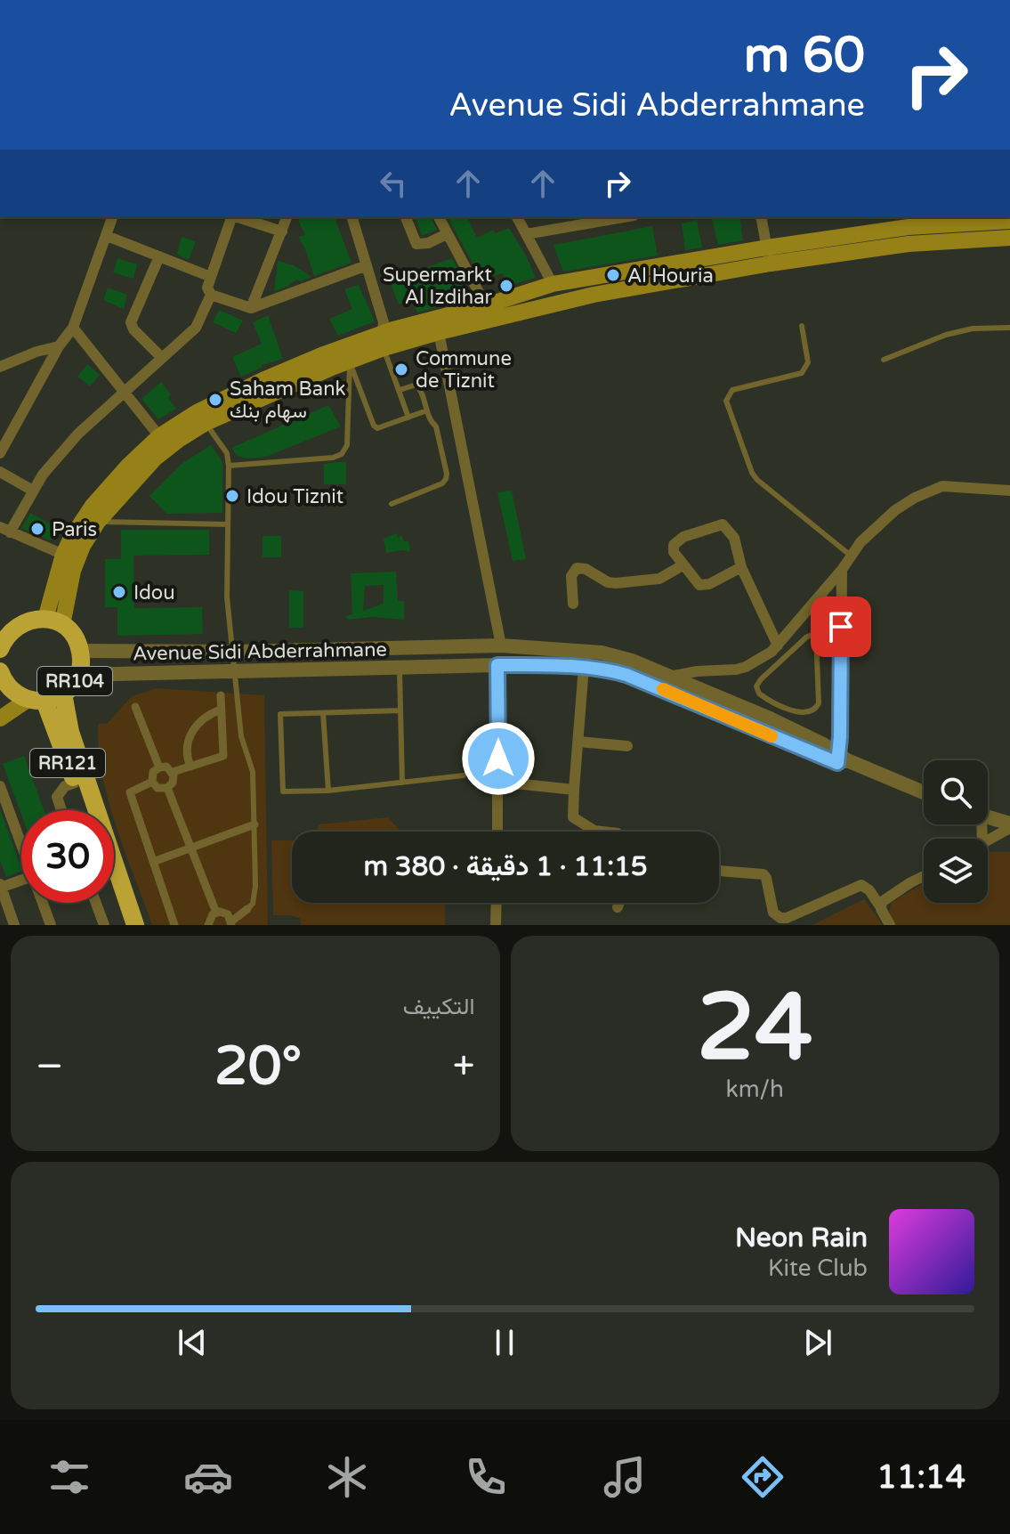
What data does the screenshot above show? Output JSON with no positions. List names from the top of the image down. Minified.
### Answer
{"streets":{"highway":["RR104","RR121"],"street":["Avenue Sidi Abderrahmane"]},"crossings":[["Avenue Sidi Abderrahmane","RR104"],["RR104","RR121"]],"places":["Al Houria","Supermarkt Al Izdihar","Commune de Tiznit","Saham Bank سهام بنك","Idou Tiznit","Paris","Idou"],"page":{"turn":["60 m","Avenue Sidi Abderrahmane"],"limit":"30","trip":"11:15 · 1 دقيقة · 380 m","tile":[["24","km/h"],"التكييف"],"heat":["−","20°","+"],"song":["Neon Rain","Kite Club"],"tabs":"11:14"}}
